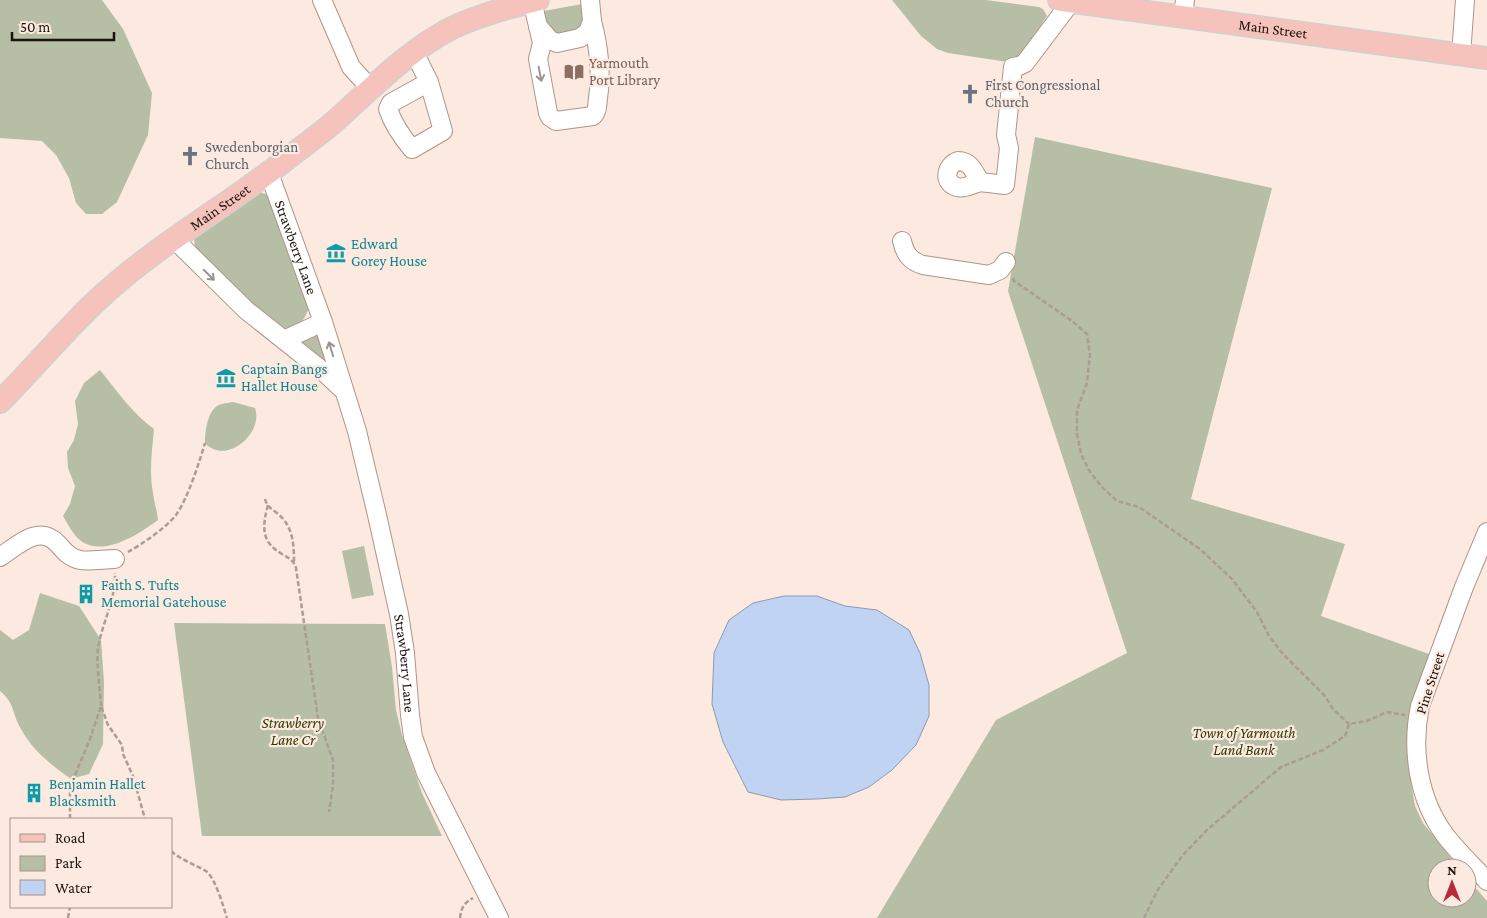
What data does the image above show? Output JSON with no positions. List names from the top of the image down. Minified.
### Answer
{"streets":{"main road":["Main Street"],"street":["Strawberry Lane","Pine Street"]},"crossings":[["Main Street","Strawberry Lane"]],"parks":["Strawberry Lane Cr","Town of Yarmouth Land Bank"],"places":{"library":["Yarmouth Port Library"],"church":["First Congressional Church","Swedenborgian Church"],"museum":["Edward Gorey House","Captain Bangs Hallet House"],"building":["Faith S. Tufts Memorial Gatehouse","Benjamin Hallet Blacksmith"]},"legend":["Road","Park","Water"],"scale_bar":"50 m","north":"top"}
